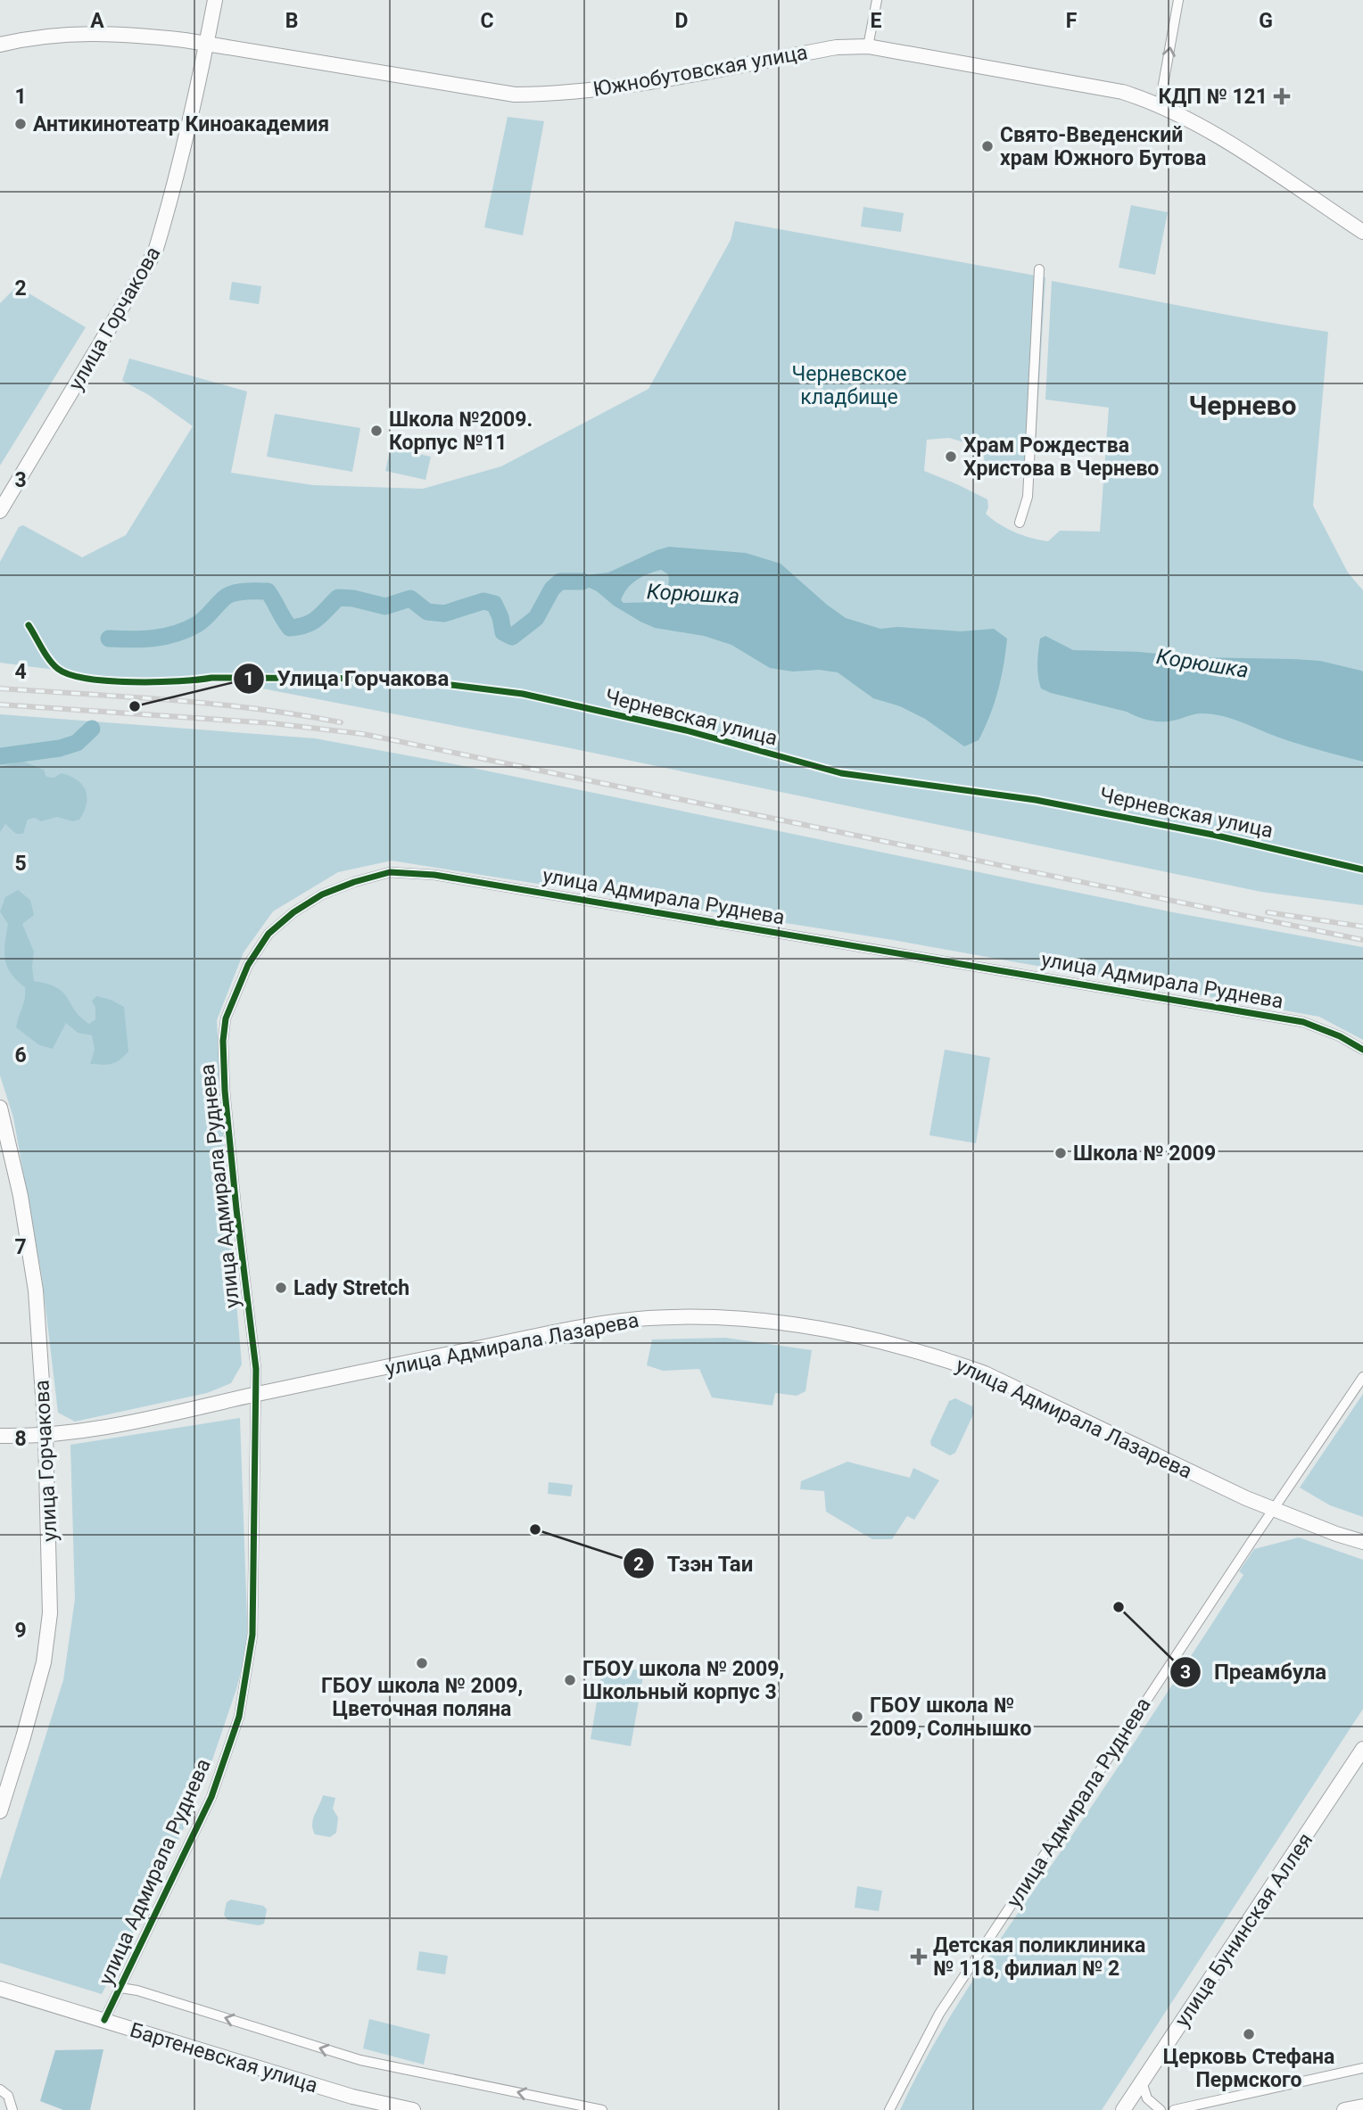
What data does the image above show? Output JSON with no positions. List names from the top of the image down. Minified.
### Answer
{"streets":{"street":["Южнобутовская улица","улица Горчакова","улица Адмирала Руднева","улица Адмирала Лазарева","улица Бунинская Аллея","Бартеневская улица"],"cycle path":["Черневская улица"]},"crossings":[["Южнобутовская улица","улица Горчакова"],["улица Горчакова","улица Адмирала Лазарева"],["улица Адмирала Руднева","улица Адмирала Лазарева"],["улица Адмирала Руднева","Бартеневская улица"]],"districts":["Чернево"],"water":["Корюшка"],"parks":["Черневское кладбище"],"places":{"health":["КДП № 121","Детская поликлиника № 118, филиал № 2"],"other":["Антикинотеатр Киноакадемия","Свято-Введенский храм Южного Бутова","Школа №2009. Корпус №11","Храм Рождества Христова в Чернево","Улица Горчакова","Школа № 2009","Lady Stretch","Тзэн Таи","Преамбула","ГБОУ школа № 2009, Цветочная поляна","ГБОУ школа № 2009, Школьный корпус 3","ГБОУ школа № 2009, Солнышко","Церковь Стефана Пермского"]},"grid":{"columns":["A","B","C","D","E","F","G"],"rows":["1","2","3","4","5","6","7","8","9"]}}
